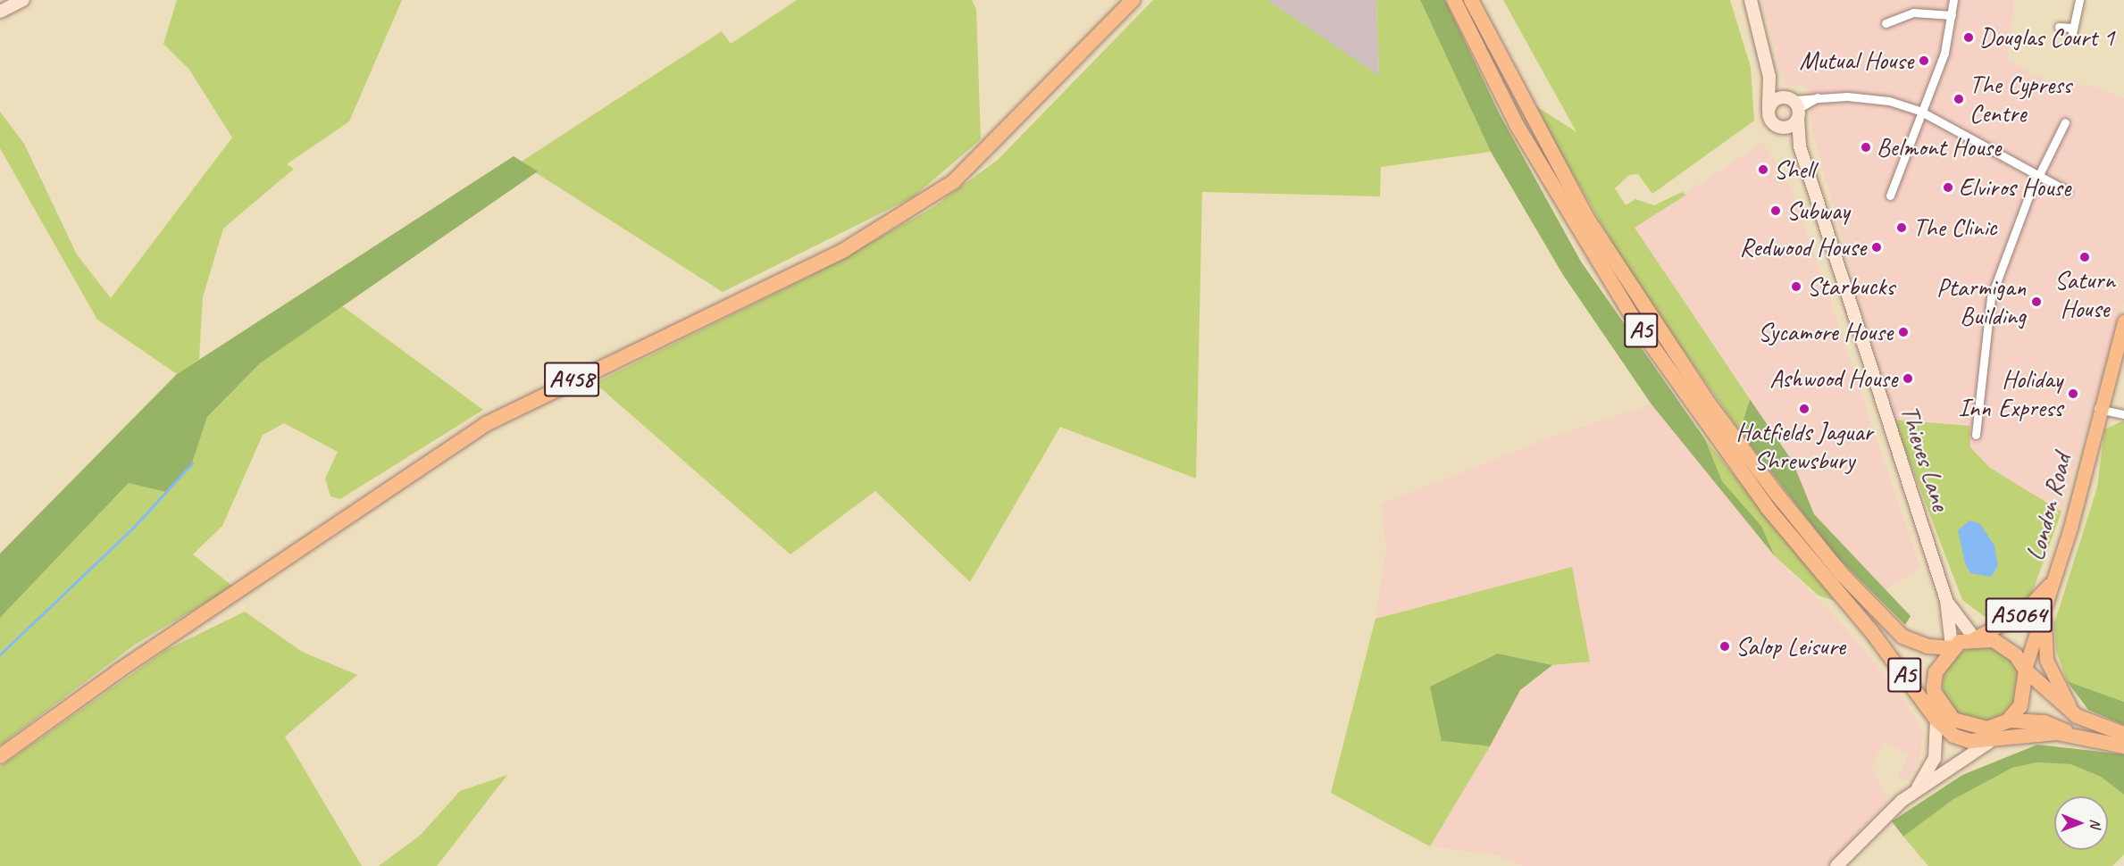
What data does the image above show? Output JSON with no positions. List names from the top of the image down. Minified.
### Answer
{"streets":{"highway":["A5","A458"],"main road":["Thieves Lane","London Road","A5064"]},"crossings":[["A5","London Road"]],"places":["Douglas Court 1","Mutual House","The Cypress Centre","Belmont House","Shell","Elviros House","Subway","The Clinic","Redwood House","Saturn House","Starbucks","Ptarmigan Building","Sycamore House","Ashwood House","Holiday Inn Express","Hatfields Jaguar Shrewsbury","Salop Leisure"],"north":"right"}
